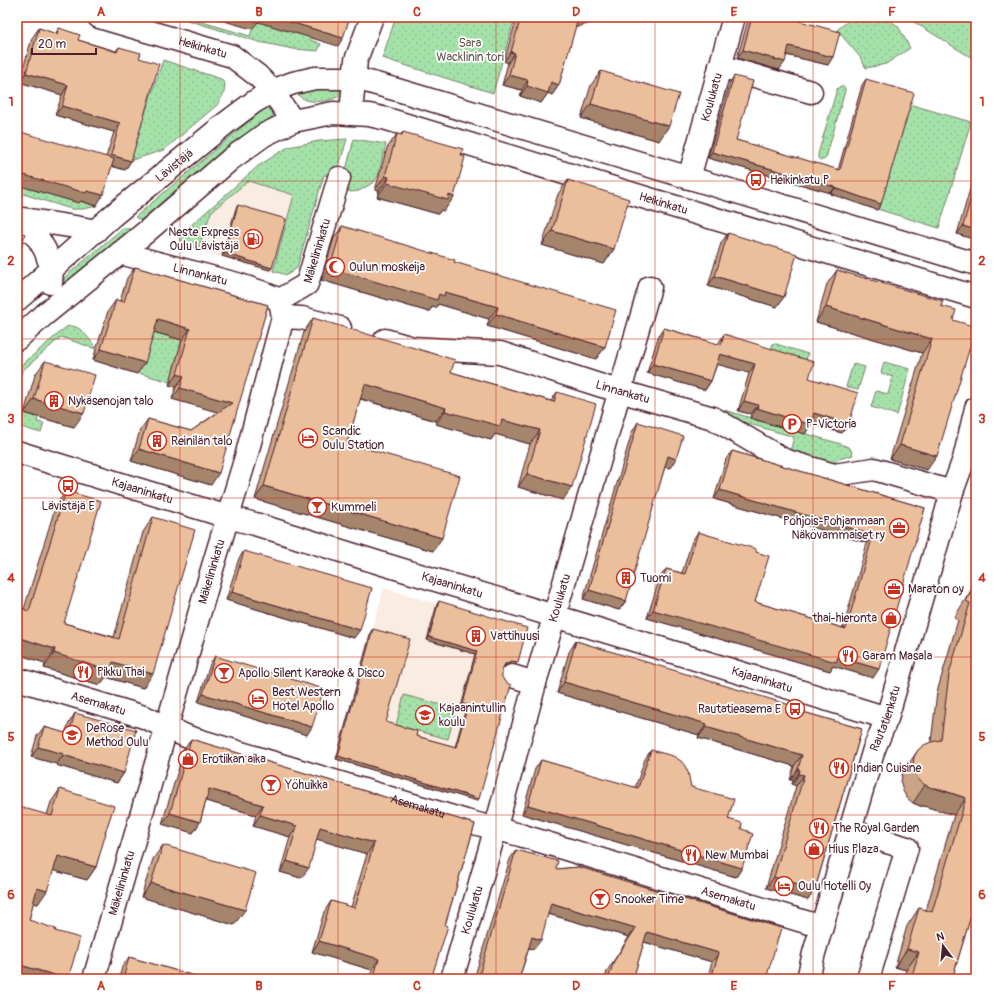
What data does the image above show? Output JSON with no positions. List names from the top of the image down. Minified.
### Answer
{"streets":{"street":["Heikinkatu","Koulukatu","Lävistäjä","Mäkelininkatu","Linnankatu","Kajaaninkatu","Asemakatu","Rautatienkatu"]},"crossings":[["Heikinkatu","Lävistäjä"],["Koulukatu","Linnankatu"],["Koulukatu","Kajaaninkatu"],["Koulukatu","Asemakatu"],["Mäkelininkatu","Linnankatu"],["Mäkelininkatu","Kajaaninkatu"],["Mäkelininkatu","Asemakatu"],["Linnankatu","Rautatienkatu"],["Kajaaninkatu","Rautatienkatu"],["Asemakatu","Rautatienkatu"]],"parks":["Sara Wacklinin tori"],"places":{"bus stop":["Heikinkatu P","Lävistäjä E","Rautatieasema E"],"fuel station":["Neste Express Oulu Lävistäjä"],"mosque":["Oulun moskeija"],"building":["Nykäsenojan talo","Reinilän talo","Tuomi","Vattihuusi"],"parking":["P-Victoria"],"hotel":["Scandic Oulu Station","Best Western Hotel Apollo","Oulu Hotelli Oy"],"bar":["Kummeli","Apollo Silent Karaoke & Disco","Yöhuikka","Snooker Time"],"office":["Pohjois-Pohjanmaan Näkövammaiset ry","Maraton oy"],"shop":["thai-hieronta","Erotiikan aika","Hius Plaza"],"restaurant":["Garam Masala","Pikku Thai","Indian Cuisine","The Royal Garden","New Mumbai"],"school or university":["Kajaanintullin koulu","DeRose Method Oulu"]},"scale_bar":"20 m","north":"top","grid":{"columns":["A","B","C","D","E","F"],"rows":["1","2","3","4","5","6"]}}
